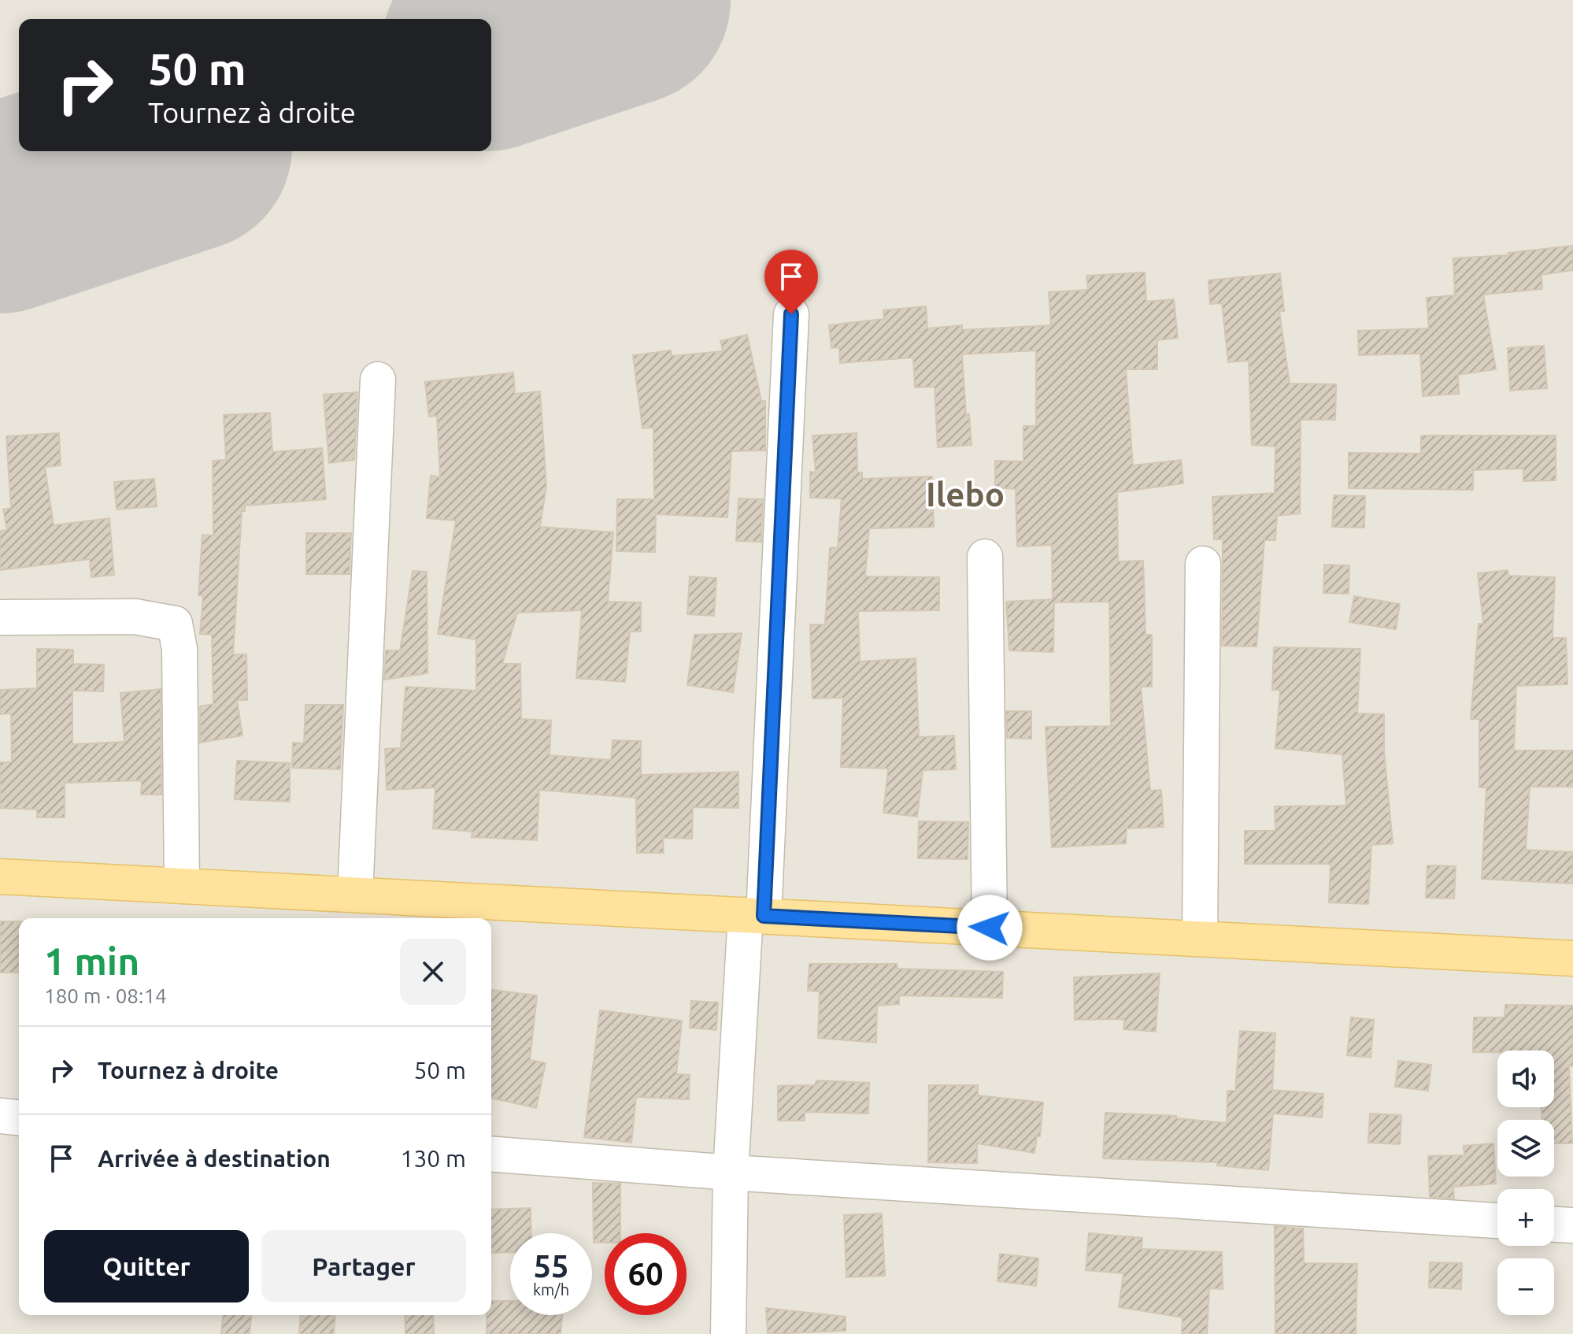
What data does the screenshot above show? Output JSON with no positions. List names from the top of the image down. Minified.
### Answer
{"districts":["Ilebo"],"page":{"turn":["50 m","Tournez à droite"],"heading":["1 min","180 m · 08:14"],"list":[{"name":"Tournez à droite","value":"50 m"},{"name":"Arrivée à destination","value":"130 m"}],"map_buttons":["+","−"],"buttons":["Quitter","Partager"],"speed":"55 km/h","limit":"60"}}
